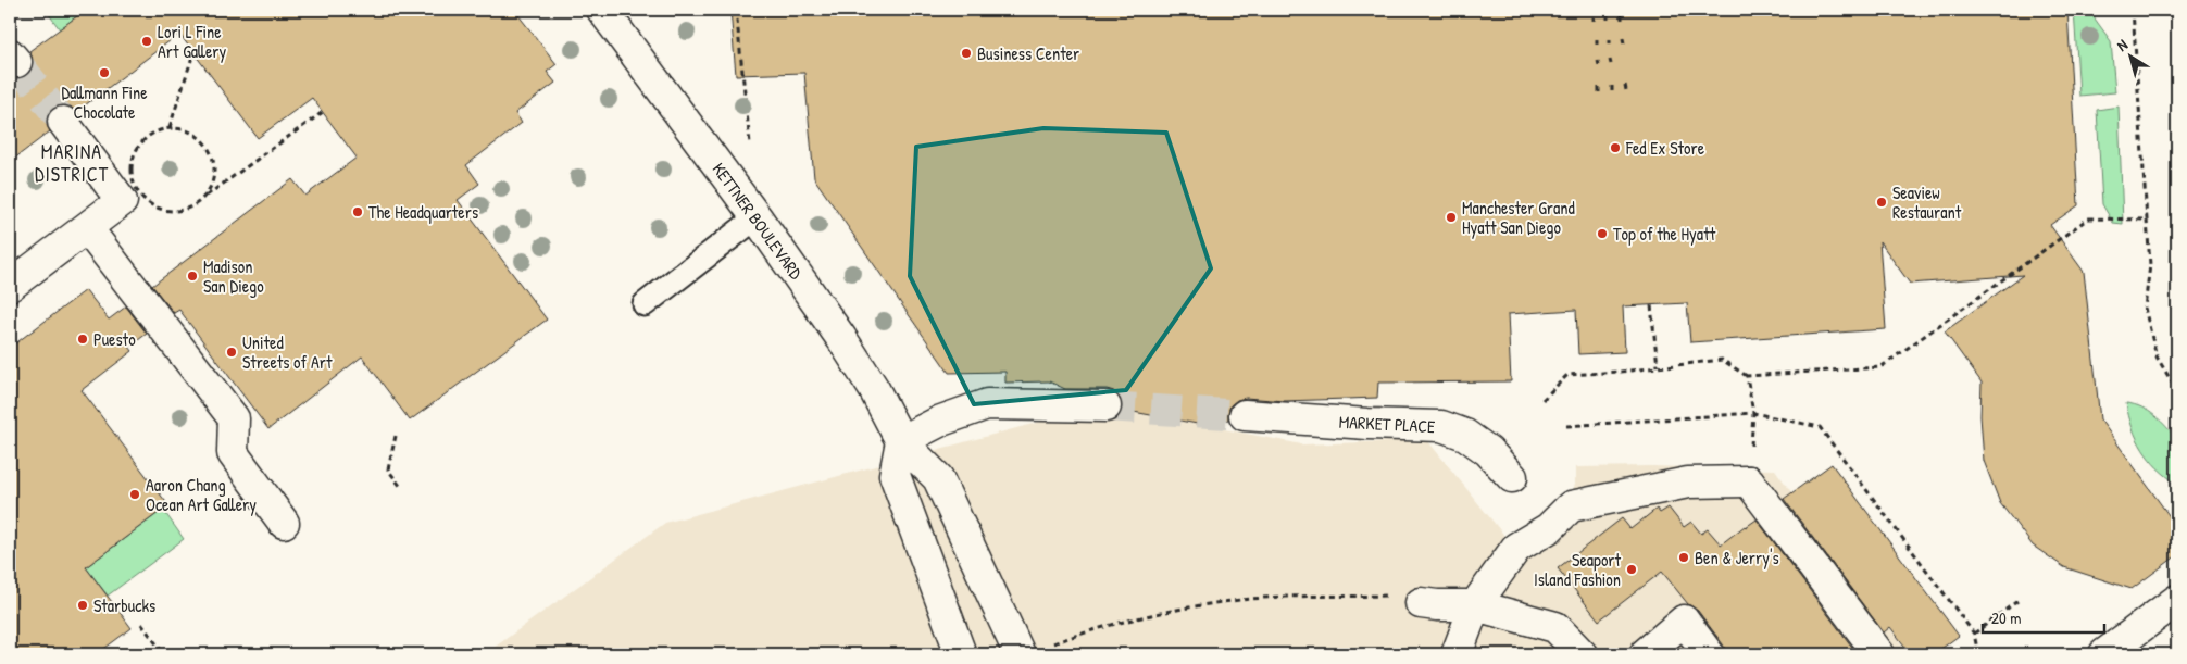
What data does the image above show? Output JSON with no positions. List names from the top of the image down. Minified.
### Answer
{"streets":{"street":["KETTNER BOULEVARD","MARKET PLACE"]},"districts":["MARINA DISTRICT"],"places":["Lori L Fine Art Gallery","Business Center","Dallmann Fine Chocolate","Fed Ex Store","Seaview Restaurant","The Headquarters","Manchester Grand Hyatt San Diego","Top of the Hyatt","Madison San Diego","Puesto","United Streets of Art","Aaron Chang Ocean Art Gallery","Ben & Jerry's","Seaport Island Fashion","Starbucks"],"scale_bar":"20 m","north":"top left"}
